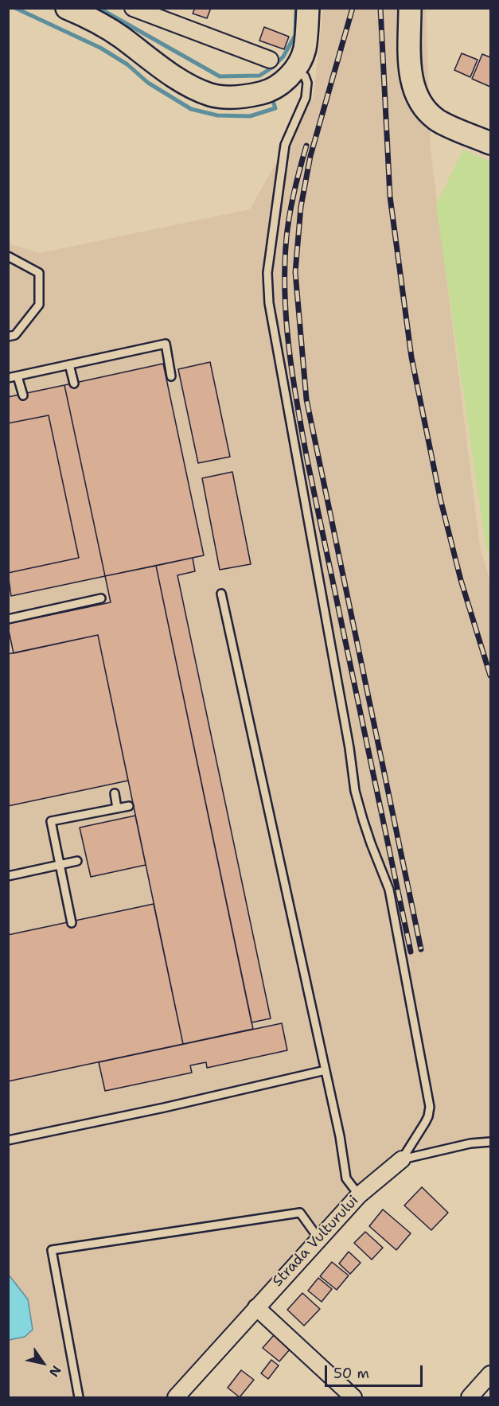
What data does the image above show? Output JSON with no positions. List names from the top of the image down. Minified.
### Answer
{"streets":{"street":["Strada Vulturului"]},"scale_bar":"50 m","north":"bottom right"}
